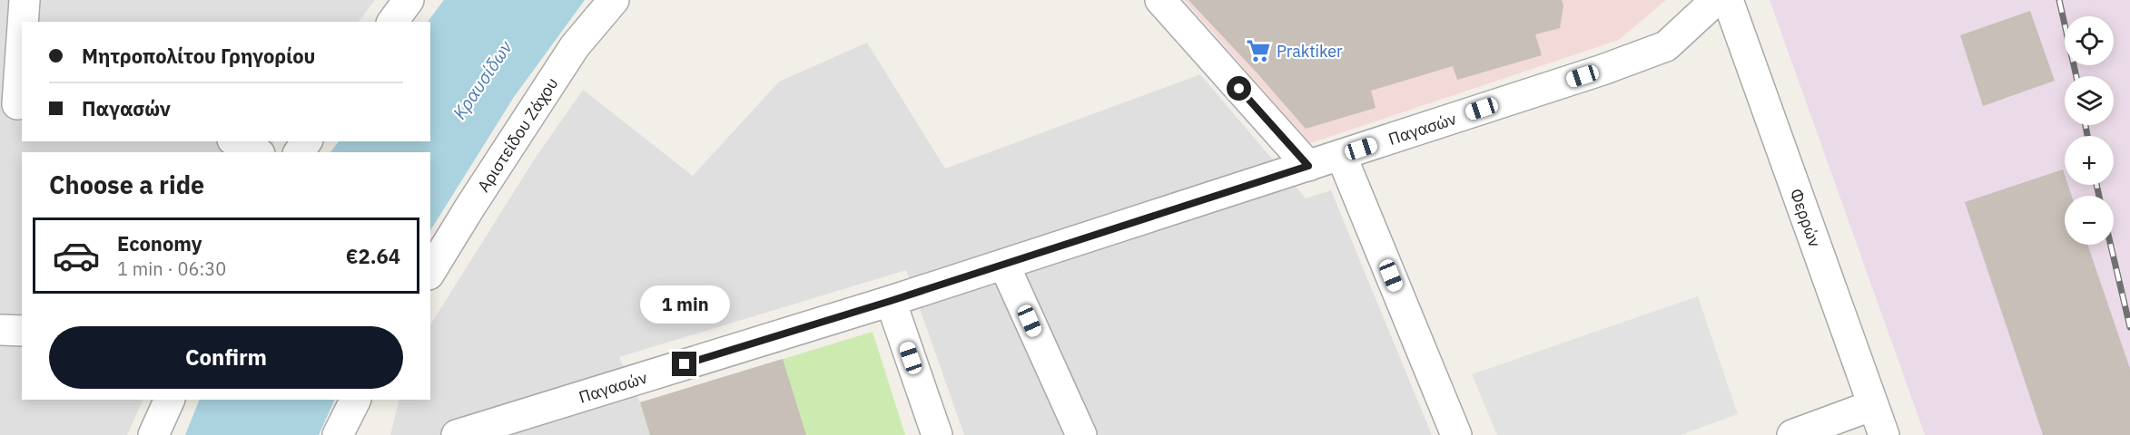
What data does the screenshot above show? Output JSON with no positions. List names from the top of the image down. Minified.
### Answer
{"streets":{"street":["Παγασών","Αριστείδου Ζάχου","Φερρών"]},"water":["Κραυσίδων"],"places":{"supermarket":["Praktiker"]},"page":{"map_buttons":["+","−"],"banner":["Μητροπολίτου Γρηγορίου","Παγασών"],"heading":"Choose a ride","list":[{"name":"Economy","note":"1 min · 06:30","value":"€2.64"}],"bubble":"1 min","buttons":"Confirm"}}
